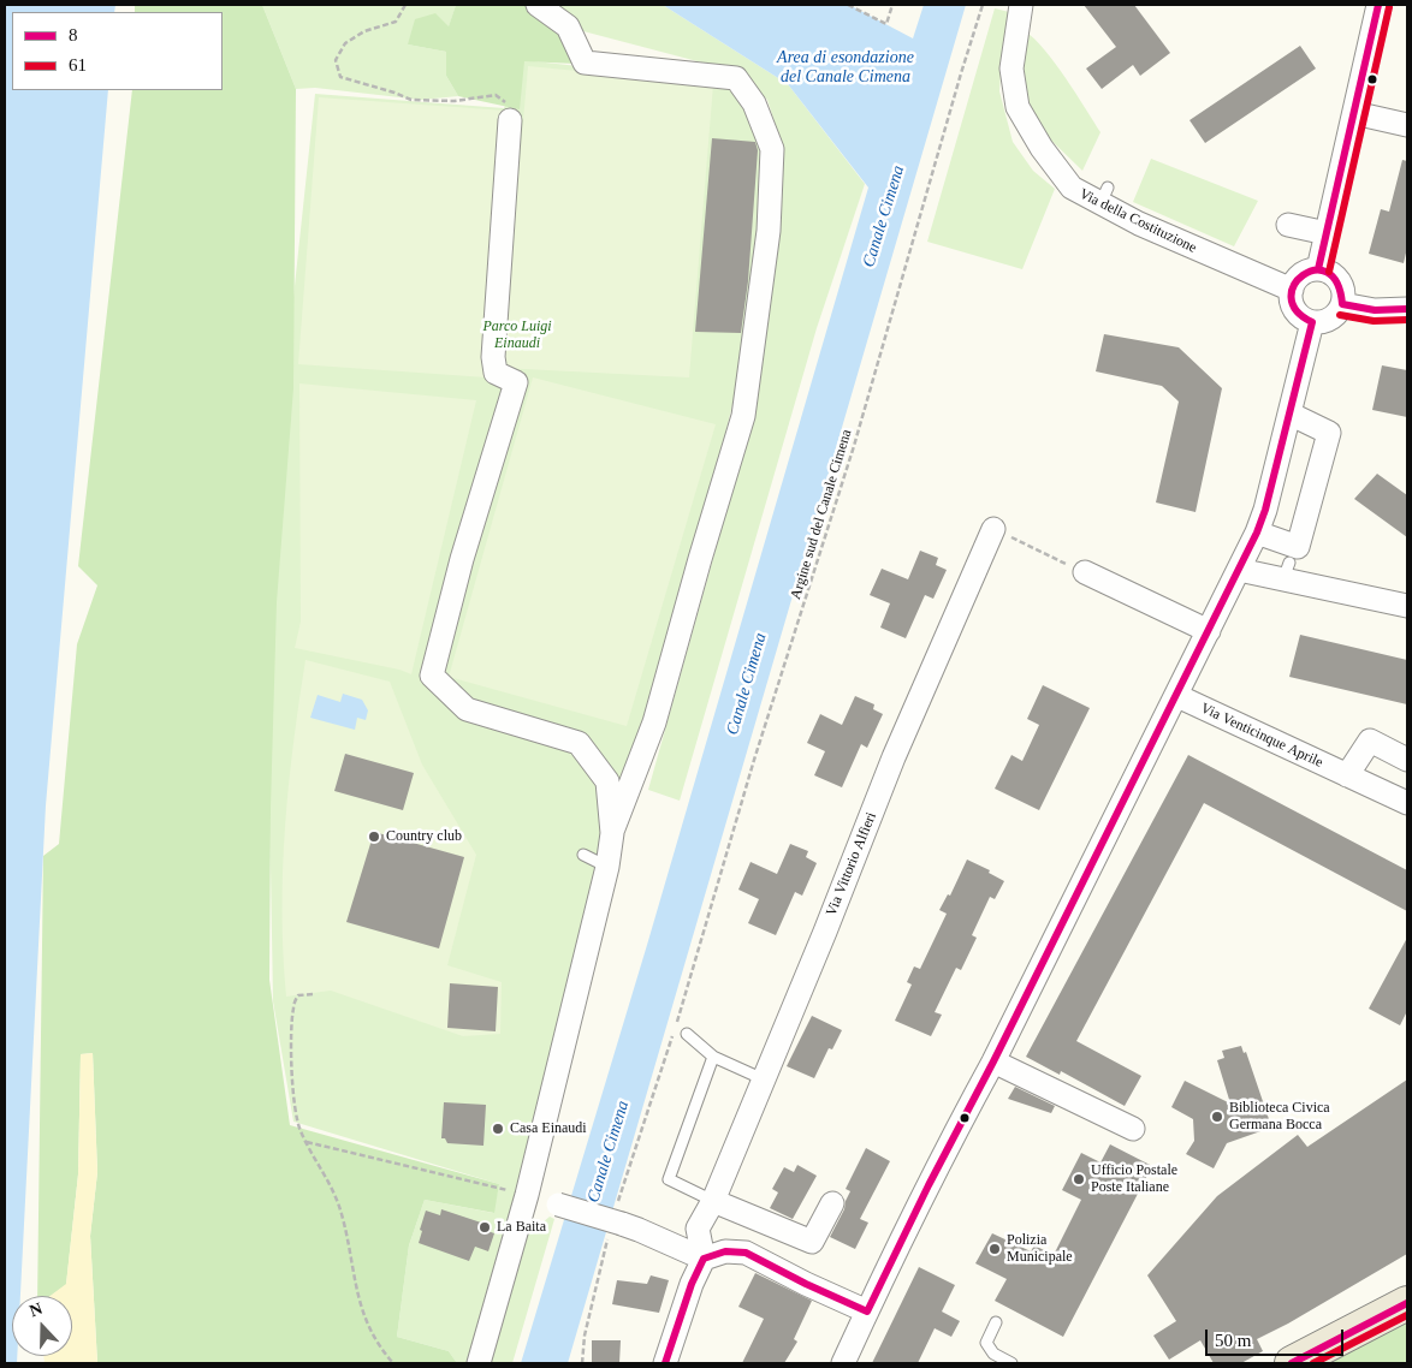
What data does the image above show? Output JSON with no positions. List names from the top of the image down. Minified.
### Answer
{"streets":{"street":["Via della Costituzione","Via Venticinque Aprile","Via Vittorio Alfieri"],"path":["Argine sud del Canale Cimena"]},"water":["Area di esondazione del Canale Cimena","Canale Cimena"],"parks":["Parco Luigi Einaudi"],"places":["Country club","Biblioteca Civica Germana Bocca","Casa Einaudi","Ufficio Postale Poste Italiane","La Baita","Polizia Municipale"],"lines":["transit line 8","transit line 61"],"legend":["8","61"],"scale_bar":"50 m","north":"top"}
